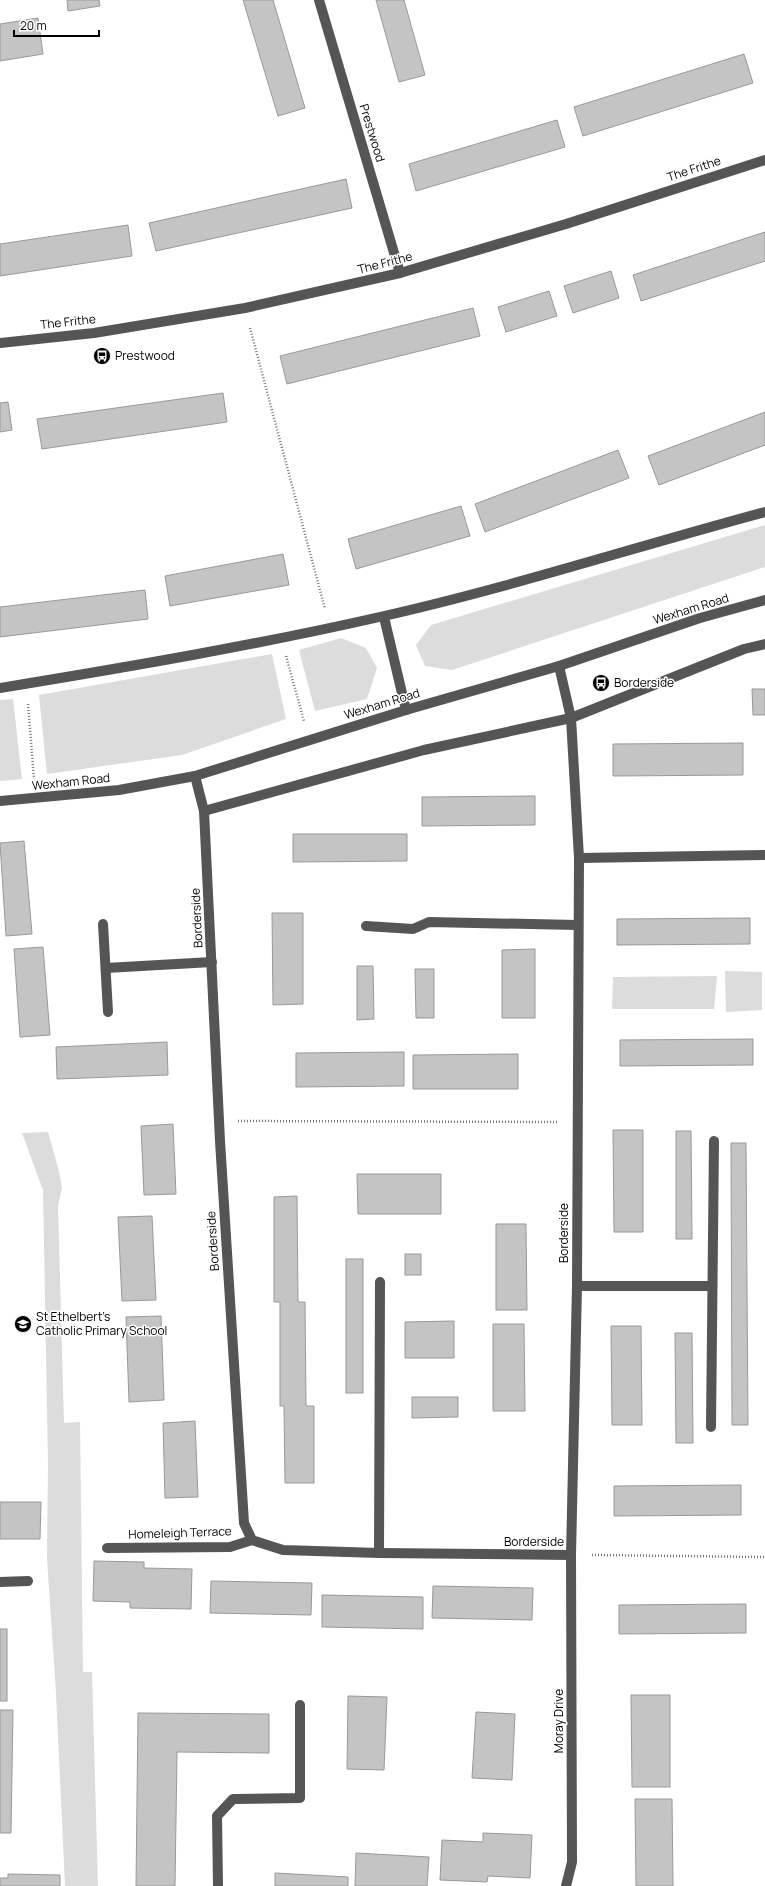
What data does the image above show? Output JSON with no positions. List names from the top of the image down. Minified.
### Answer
{"streets":{"street":["Prestwood","The Frithe","Wexham Road","Borderside","Homeleigh Terrace","Moray Drive"]},"crossings":[["Prestwood","The Frithe"],["Wexham Road","Borderside"],["Borderside","Homeleigh Terrace"],["Borderside","Moray Drive"]],"places":{"bus stop":["Prestwood","Borderside"],"school or university":["St Ethelbert's Catholic Primary School"]},"scale_bar":"20 m"}
